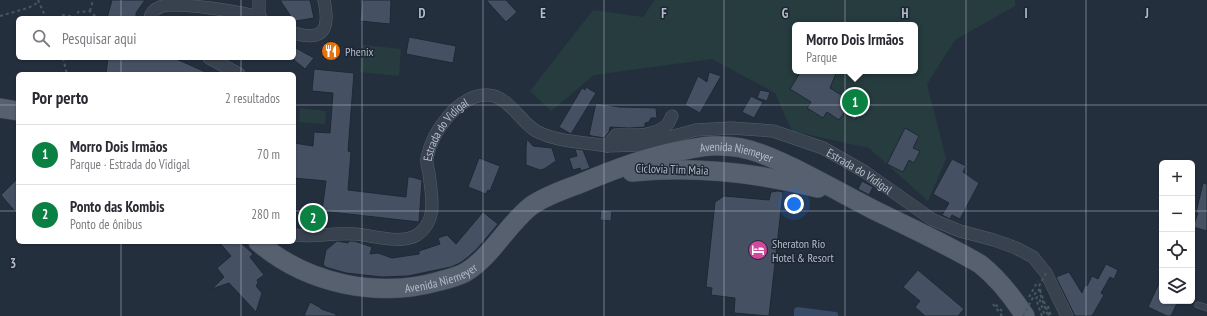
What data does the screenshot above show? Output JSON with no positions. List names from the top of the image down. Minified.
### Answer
{"streets":{"main road":["Avenida Niemeyer"],"street":["Estrada do Vidigal"]},"places":{"restaurant":["Phenix"],"hotel":["Sheraton Rio Hotel & Resort"]},"page":{"search":"Pesquisar aqui","popup":["Morro Dois Irmãos","Parque"],"heading":["Por perto","2 resultados"],"pins":["1","2"],"list":[{"mark":"1","name":"Morro Dois Irmãos","note":"Parque · Estrada do Vidigal","value":"70 m"},{"mark":"2","name":"Ponto das Kombis","note":"Ponto de ônibus","value":"280 m"}],"map_buttons":["+","−"]},"grid":{"columns":["D","E","F","G","H","I","J"],"rows":["3"]}}
